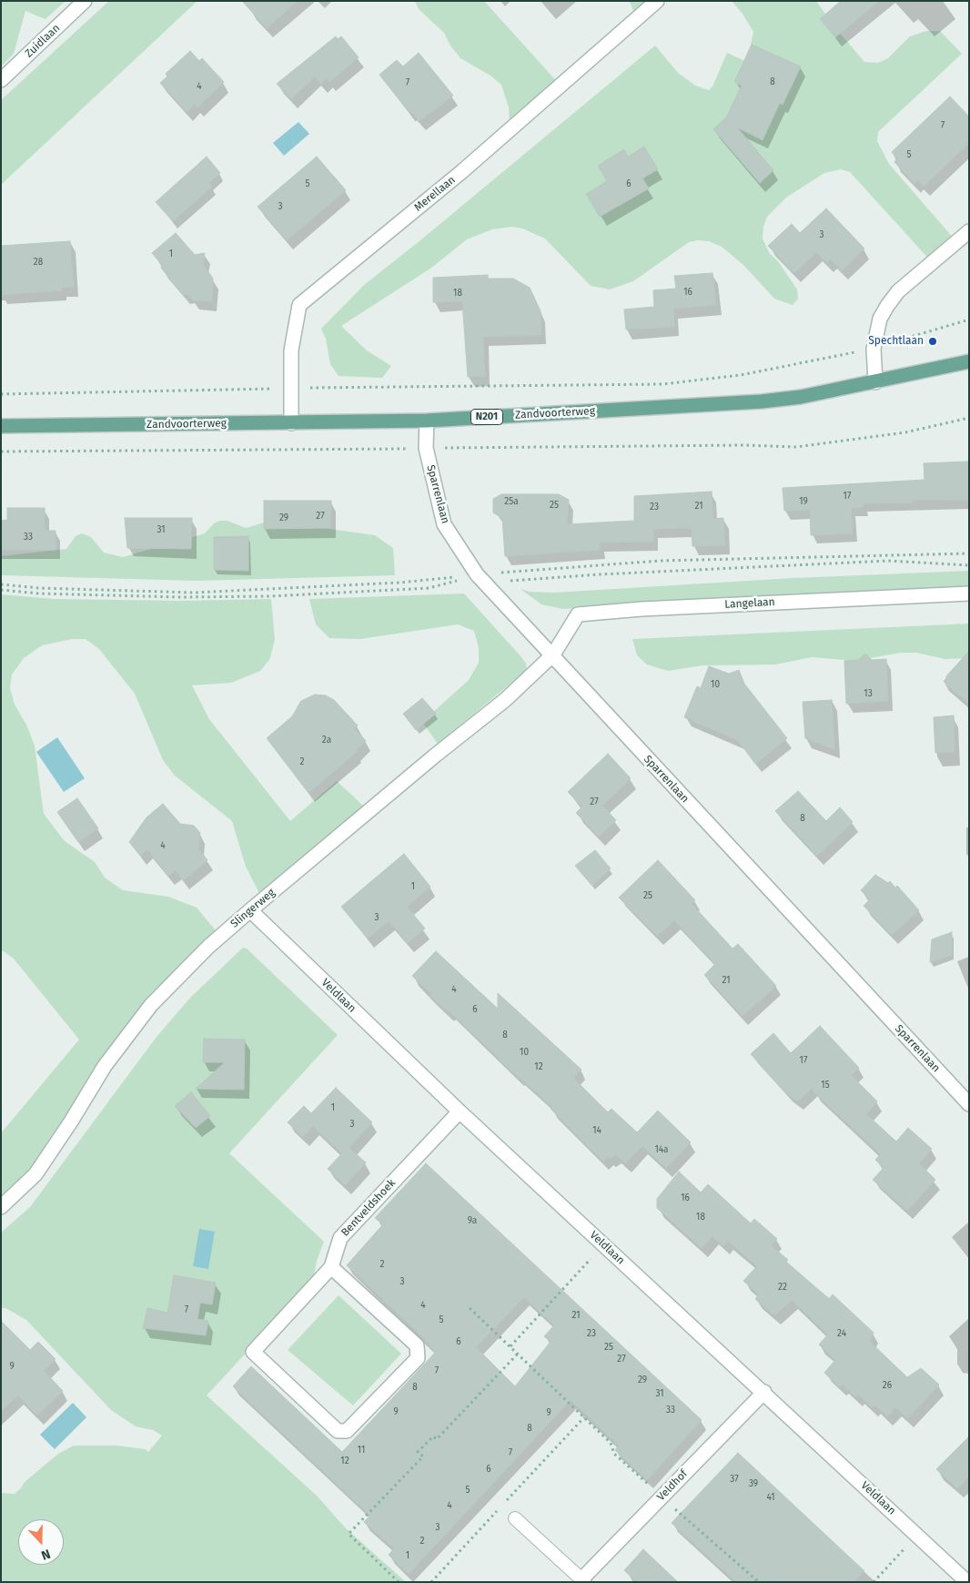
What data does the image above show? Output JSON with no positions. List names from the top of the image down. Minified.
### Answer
{"streets":{"main road":["Zandvoorterweg","N201"],"street":["Zuidlaan","Merellaan","Sparrenlaan","Langelaan","Slingerweg","Veldlaan","Bentveldshoek","Veldhof"]},"crossings":[["Merellaan","Zandvoorterweg"],["Zandvoorterweg","Sparrenlaan"],["Sparrenlaan","Langelaan"],["Sparrenlaan","Slingerweg"],["Langelaan","Slingerweg"],["Slingerweg","Veldlaan"],["Veldlaan","Bentveldshoek"],["Veldlaan","Veldhof"]],"places":["Spechtlaan"],"house_numbers":["8","7","4","7","5","5","6","3","3","1","28","16","18","17","25a","19","25","21","23","27","29","31","33","10","13","2a","2","27","8","4","1","25","3","21","4","6","8","10","17","12","15","1","3","14","14a","16","18","9a","2","3","22","4","7","21","5","23","24","6","25","27","9","7","29","26","8","31","33","9","9","8","11","7","12","6","37","39","5","41","4","3","2","1"],"north":"bottom"}
